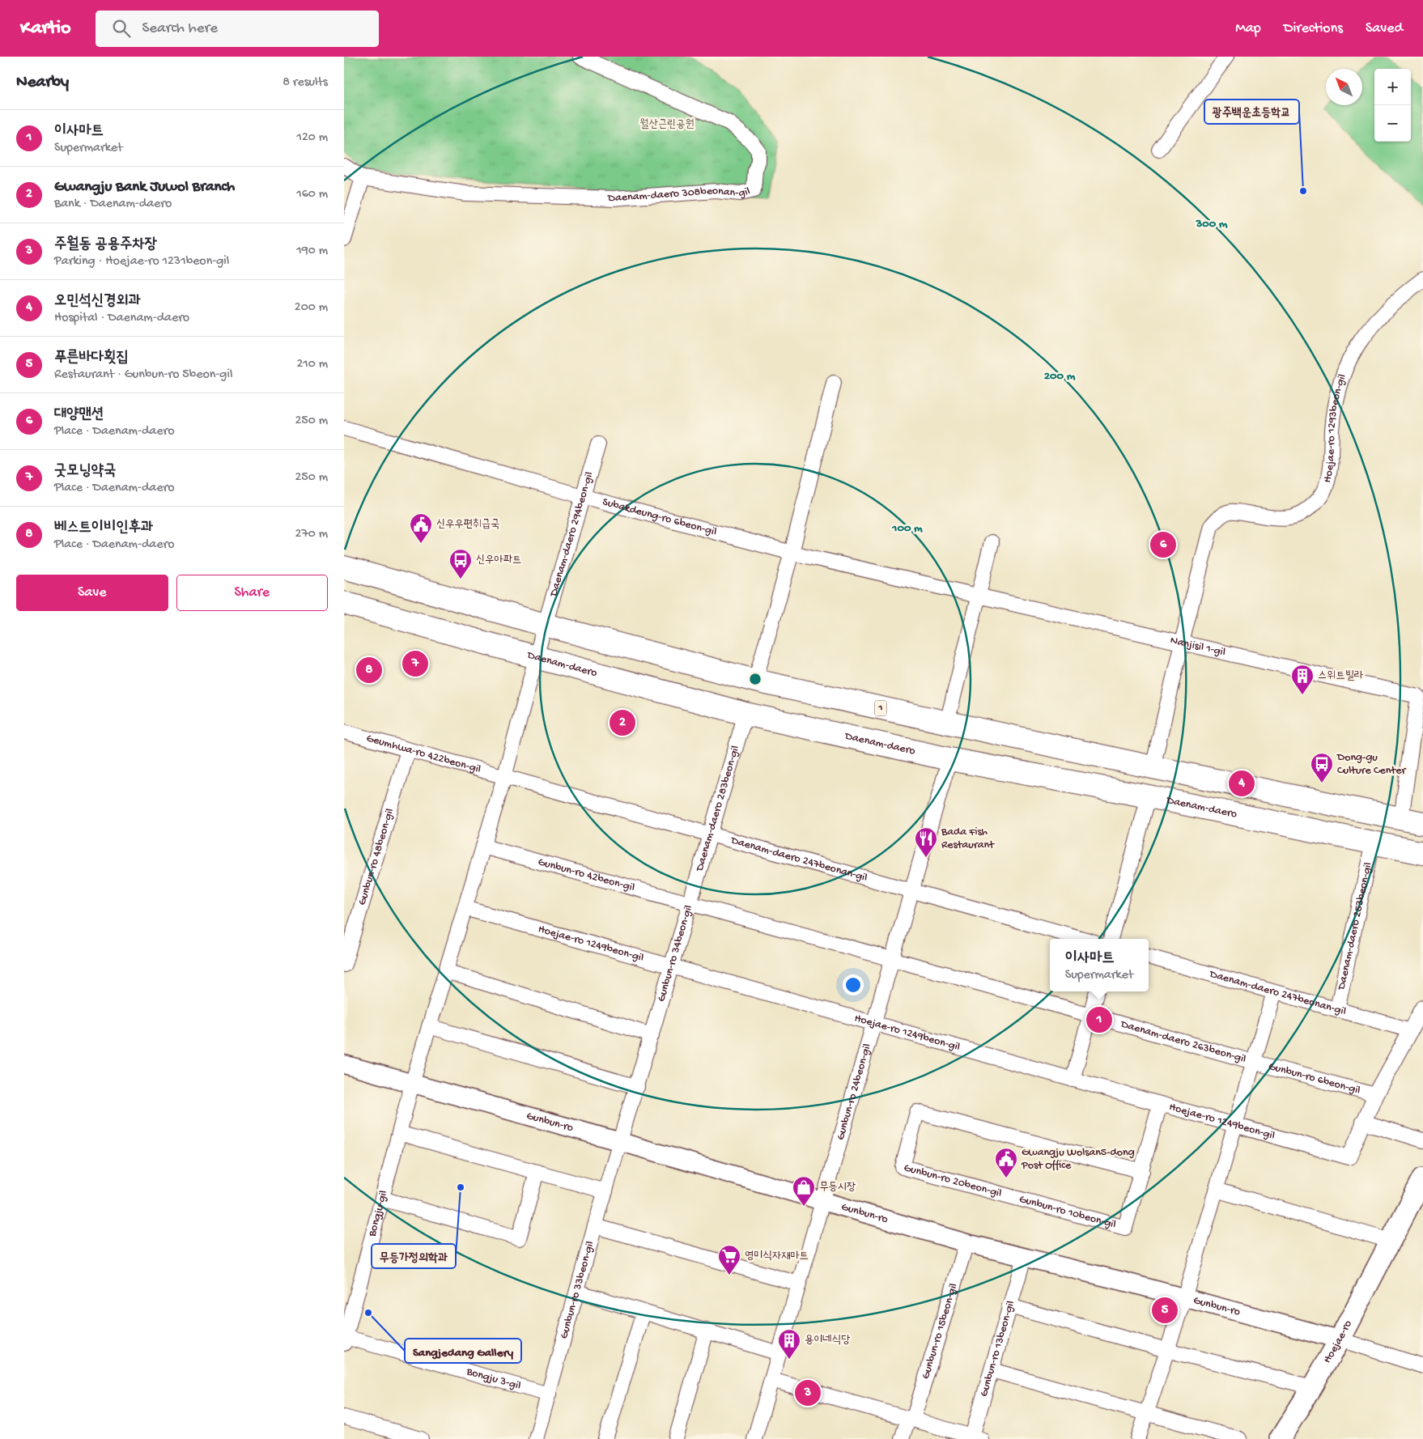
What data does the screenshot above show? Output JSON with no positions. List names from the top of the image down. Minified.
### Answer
{"streets":{"main road":["Daenam-daero","1","Hoejae-ro"],"street":["Daenam-daero 308beonan-gil","Hoejae-ro 1293beon-gil","Subakdeung-ro 6beon-gil","Daenam-daero 294beon-gil","Nanjisil 1-gil","Geumhwa-ro 422beon-gil","Daenam-daero 283beon-gil","Gunbun-ro 48beon-gil","Daenam-daero 247beonan-gil","Gunbun-ro 42beon-gil","Daenam-daero 253beon-gil","Hoejae-ro 1249beon-gil","Gunbun-ro 34beon-gil","Daenam-daero 263beon-gil","Gunbun-ro 6beon-gil","Gunbun-ro 24beon-gil","Gunbun-ro","Gunbun-ro 20beon-gil","Gunbun-ro 10beon-gil","Bongju-gil","Gunbun-ro 33beon-gil","Gunbun-ro 15beon-gil","Gunbun-ro 13beon-gil","Bongju 3-gil"]},"crossings":[["Hoejae-ro 1293beon-gil","Nanjisil 1-gil"],["Subakdeung-ro 6beon-gil","Daenam-daero 294beon-gil"],["Subakdeung-ro 6beon-gil","Nanjisil 1-gil"],["Daenam-daero 294beon-gil","Daenam-daero"],["Daenam-daero 294beon-gil","1"],["Daenam-daero 294beon-gil","Geumhwa-ro 422beon-gil"],["Daenam-daero 294beon-gil","Daenam-daero 247beonan-gil"],["Nanjisil 1-gil","1"],["Daenam-daero","Daenam-daero 283beon-gil"],["Daenam-daero","Daenam-daero 253beon-gil"],["Daenam-daero","Gunbun-ro 24beon-gil"],["Geumhwa-ro 422beon-gil","Gunbun-ro 48beon-gil"],["Geumhwa-ro 422beon-gil","Daenam-daero 247beonan-gil"],["Daenam-daero 283beon-gil","Daenam-daero 247beonan-gil"],["Daenam-daero 283beon-gil","Gunbun-ro 42beon-gil"],["Daenam-daero 283beon-gil","Gunbun-ro 34beon-gil"],["Daenam-daero 247beonan-gil","Daenam-daero 253beon-gil"],["Daenam-daero 247beonan-gil","Gunbun-ro 6beon-gil"],["Daenam-daero 247beonan-gil","Gunbun-ro 24beon-gil"],["Gunbun-ro 42beon-gil","Gunbun-ro 34beon-gil"],["Hoejae-ro 1249beon-gil","Gunbun-ro 34beon-gil"],["Hoejae-ro 1249beon-gil","Gunbun-ro 6beon-gil"],["Hoejae-ro 1249beon-gil","Gunbun-ro 24beon-gil"],["Gunbun-ro 34beon-gil","Daenam-daero 263beon-gil"],["Gunbun-ro 34beon-gil","Gunbun-ro 24beon-gil"],["Gunbun-ro 34beon-gil","Gunbun-ro"],["Gunbun-ro 34beon-gil","Gunbun-ro 33beon-gil"],["Daenam-daero 263beon-gil","Gunbun-ro 6beon-gil"],["Daenam-daero 263beon-gil","Gunbun-ro 24beon-gil"],["Gunbun-ro 6beon-gil","Gunbun-ro"],["Gunbun-ro 24beon-gil","Gunbun-ro"],["Gunbun-ro","Bongju-gil"],["Gunbun-ro","Gunbun-ro 33beon-gil"],["Gunbun-ro","Gunbun-ro 15beon-gil"],["Gunbun-ro","Hoejae-ro"],["Gunbun-ro","Gunbun-ro 13beon-gil"],["Gunbun-ro 20beon-gil","Gunbun-ro 10beon-gil"],["Bongju-gil","Bongju 3-gil"],["Gunbun-ro 33beon-gil","Bongju 3-gil"]],"parks":["월산근린공원"],"places":{"other":["광주백운초등학교","무등가정의학과","Sangjedang Gallery"],"public building":["신우우편취급국","Gwangju Wolsan5-dong Post Office"],"bus stop":["신우아파트","Dong-gu Culture Center"],"building":["스위트빌라","용이네식당"],"restaurant":["Bada Fish Restaurant"],"shop":["무등시장"],"supermarket":["영미식자재마트"]},"north":"top left","page":{"header":"Kartio","search":"Search here","nav":["Map","Directions","Saved"],"heading":["Nearby","8 results"],"map_buttons":["+","−"],"list":[{"mark":"1","name":"이사마트","note":"Supermarket","value":"120 m"},{"mark":"2","name":"Gwangju Bank Juwol Branch","note":"Bank · Daenam-daero","value":"160 m"},{"mark":"3","name":"주월동 공용주차장","note":"Parking · Hoejae-ro 1231beon-gil","value":"190 m"},{"mark":"4","name":"오민석신경외과","note":"Hospital · Daenam-daero","value":"200 m"},{"mark":"5","name":"푸른바다횟집","note":"Restaurant · Gunbun-ro 5beon-gil","value":"210 m"},{"mark":"6","name":"대양맨션","note":"Place · Daenam-daero","value":"250 m"},{"mark":"7","name":"굿모닝약국","note":"Place · Daenam-daero","value":"250 m"},{"mark":"8","name":"베스트이비인후과","note":"Place · Daenam-daero","value":"270 m"}],"pins":["6","7","8","2","4","1","5","3"],"buttons":["Save","Share"],"popup":["이사마트","Supermarket"]},"rings":["300 m","200 m","100 m"]}
